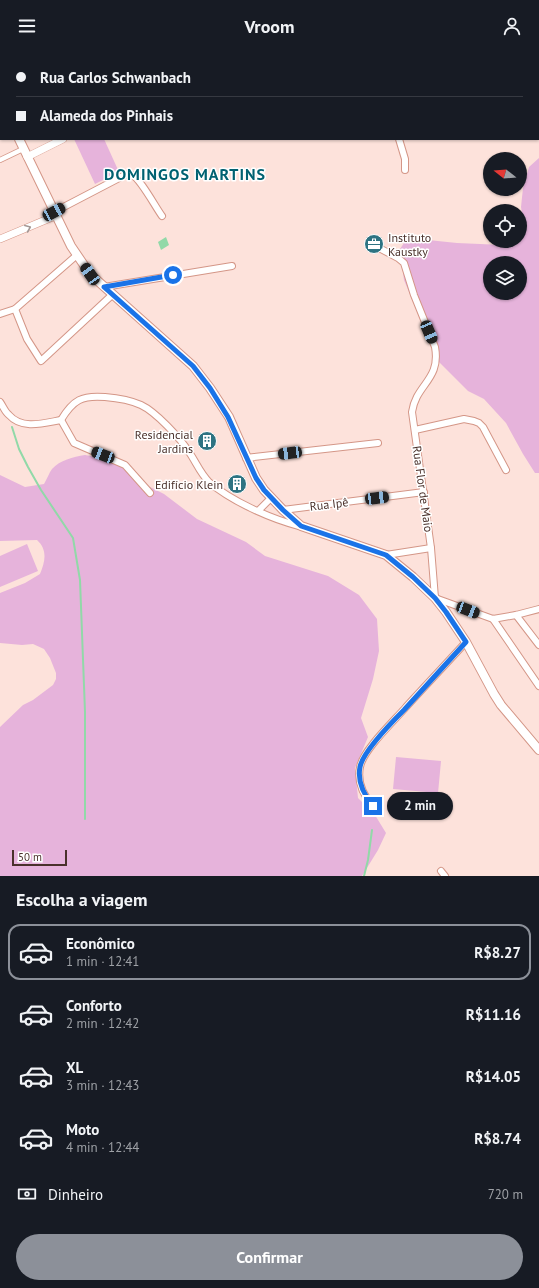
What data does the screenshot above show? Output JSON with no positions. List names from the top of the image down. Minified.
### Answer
{"streets":{"street":["Rua Flor de Maio","Rua Ipê"]},"crossings":[["Rua Flor de Maio","Rua Ipê"]],"districts":["DOMINGOS MARTINS"],"places":{"office":["Instituto Kaustky"],"building":["Residencial Jardins","Edifício Klein"]},"scale_bar":"50 m","north":"left","page":{"header":"Vroom","banner":["Rua Carlos Schwanbach","Alameda dos Pinhais"],"bubble":"2 min","scale":"50 m","heading":"Escolha a viagem","list":[{"name":"Econômico","note":"1 min · 12:41","value":"R$8.27"},{"name":"Conforto","note":"2 min · 12:42","value":"R$11.16"},{"name":"XL","note":"3 min · 12:43","value":"R$14.05"},{"name":"Moto","note":"4 min · 12:44","value":"R$8.74"}],"pay":["Dinheiro","720 m"],"buttons":"Confirmar"}}
